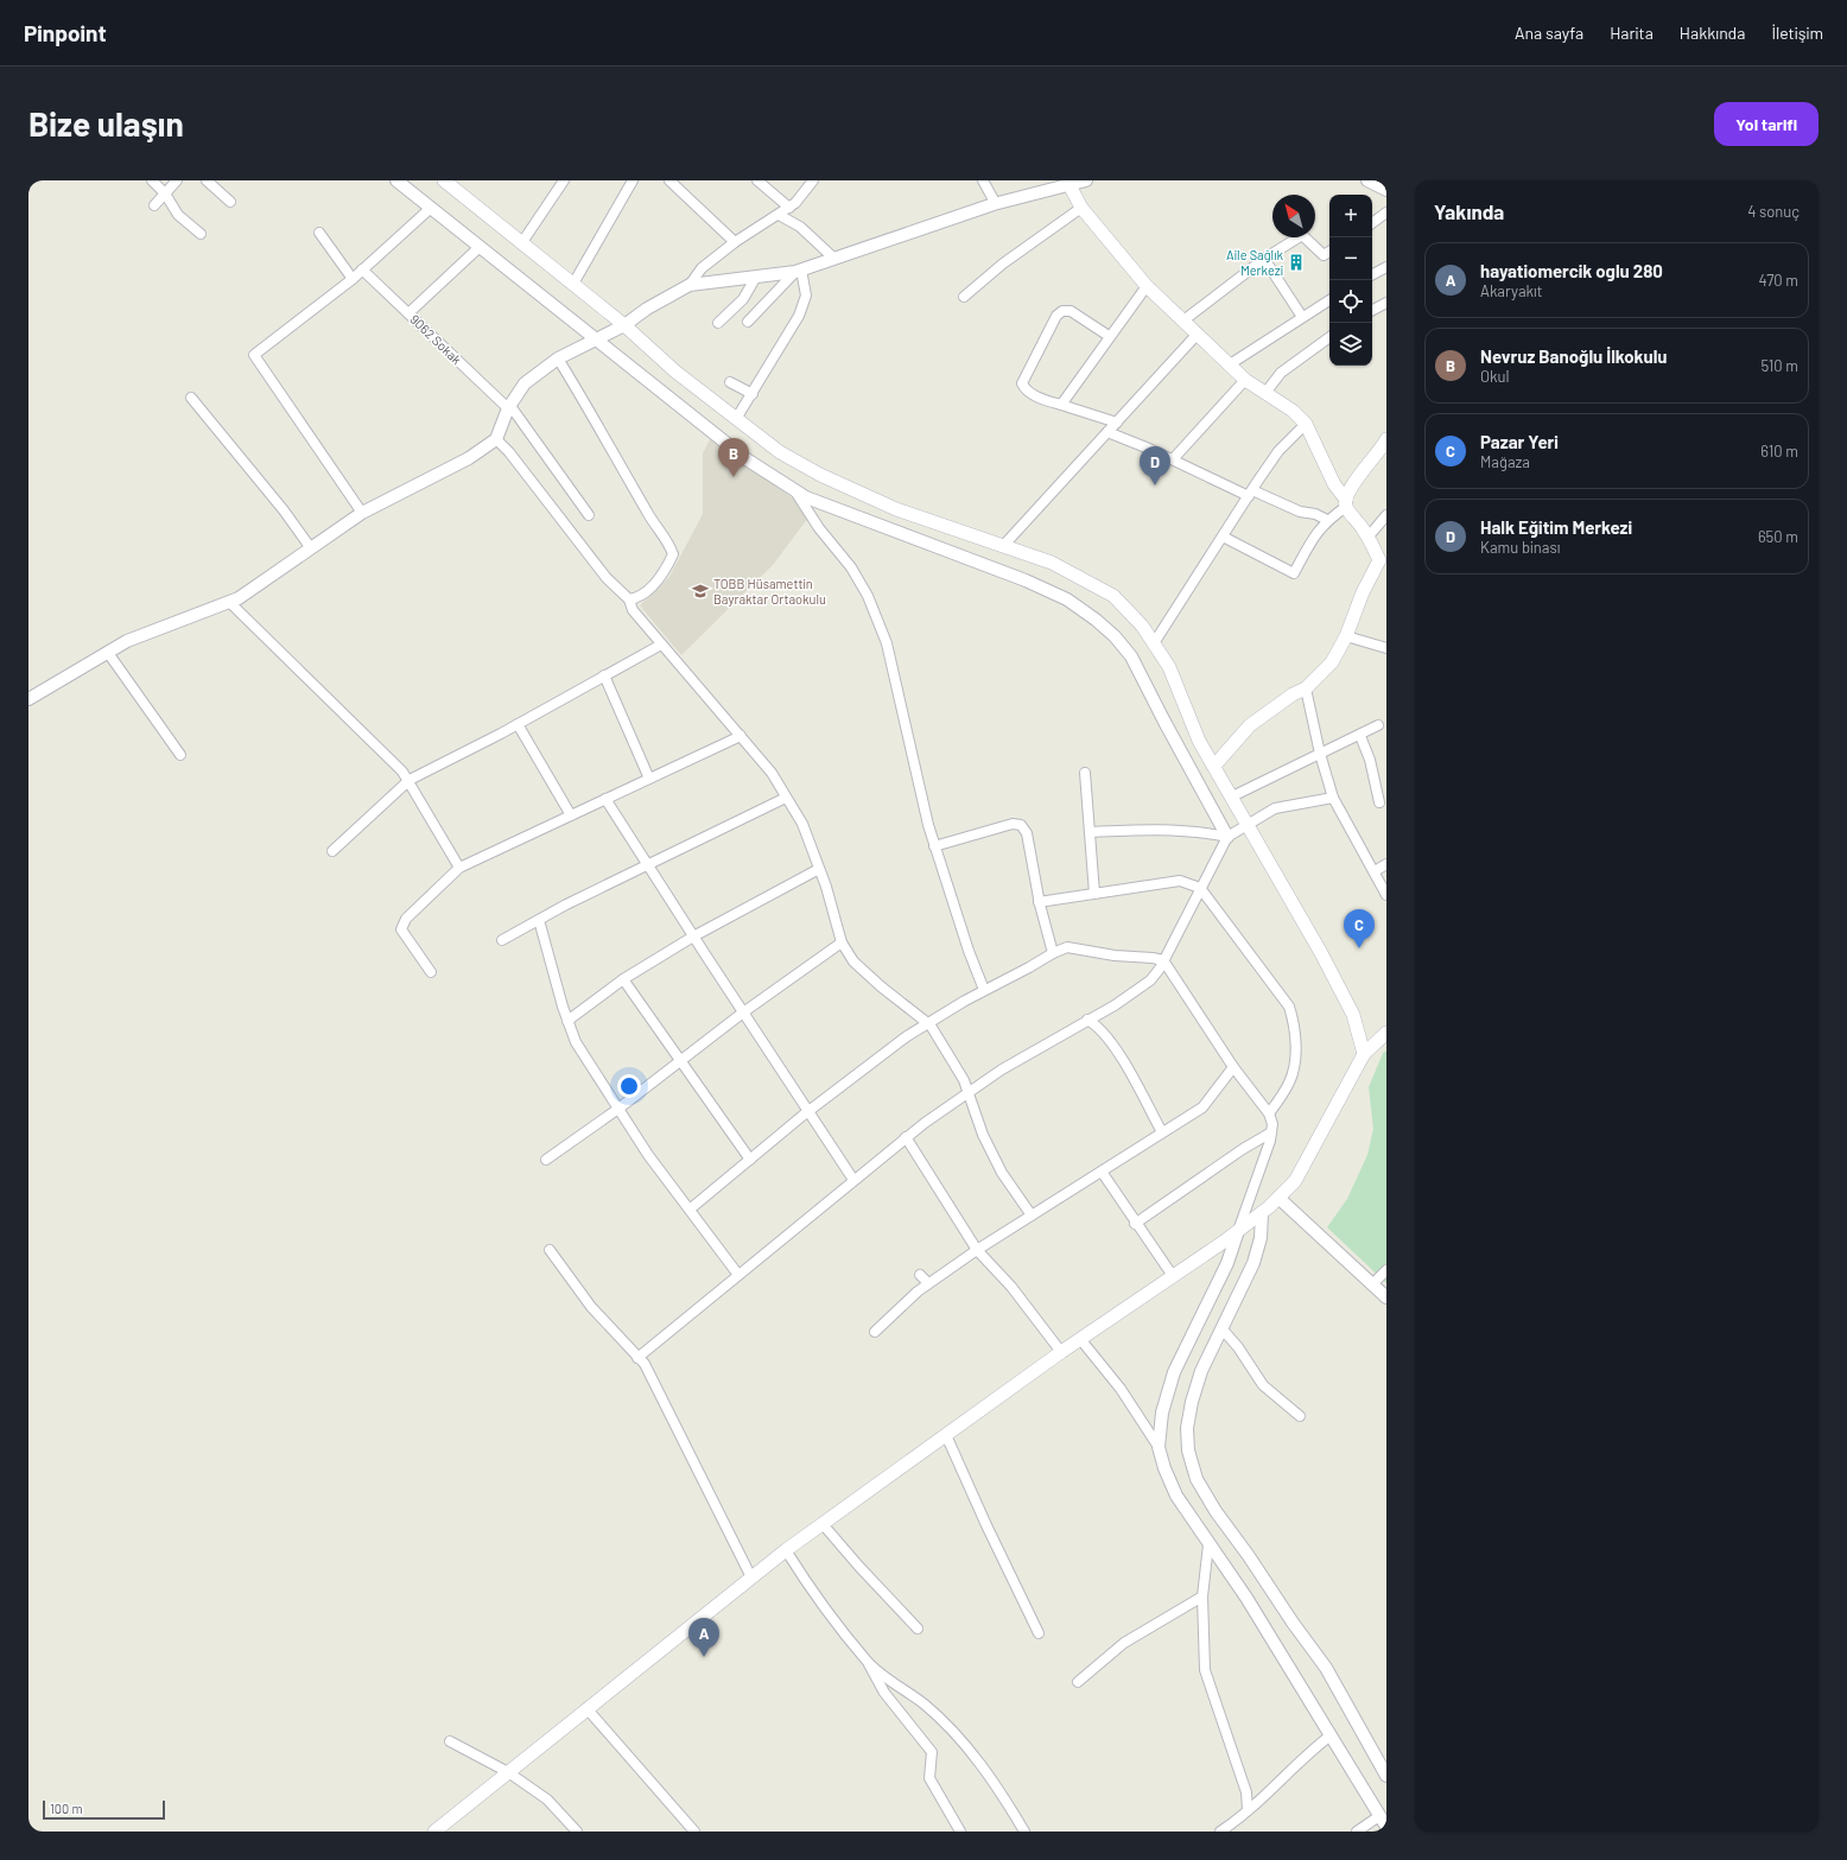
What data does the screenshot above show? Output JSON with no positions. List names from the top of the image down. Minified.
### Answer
{"streets":{"street":["9062 Sokak"]},"places":{"building":["Aile Sağlık Merkezi"],"school or university":["TOBB Hüsamettin Bayraktar Ortaokulu"]},"scale_bar":"100 m","north":"top left","page":{"header":"Pinpoint","nav":["Ana sayfa","Harita","Hakkında","İletişim"],"buttons":"Yol tarifi","title":"Bize ulaşın","heading":["Yakında","4 sonuç"],"map_buttons":["+","−"],"list":[{"mark":"A","name":"hayatiomercik oglu 280","note":"Akaryakıt","value":"470 m"},{"mark":"B","name":"Nevruz Banoğlu İlkokulu","note":"Okul","value":"510 m"},{"mark":"C","name":"Pazar Yeri","note":"Mağaza","value":"610 m"},{"mark":"D","name":"Halk Eğitim Merkezi","note":"Kamu binası","value":"650 m"}],"pins":["B","D","C","A"],"scale":"100 m"}}
